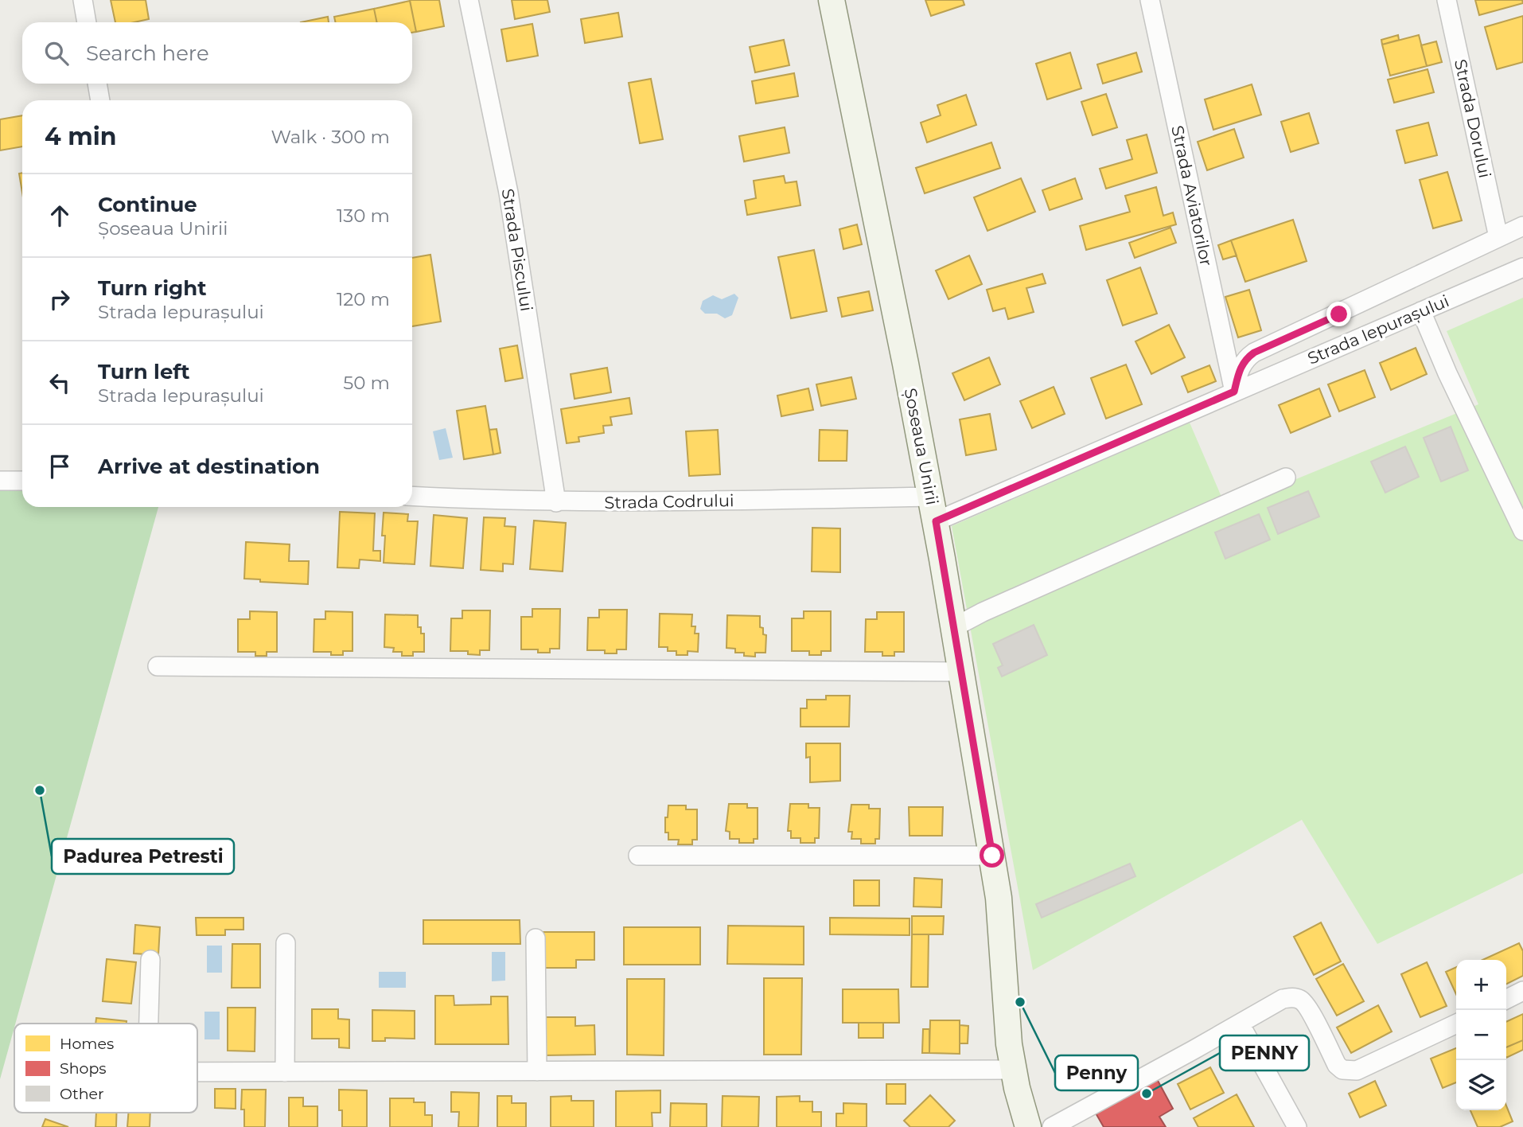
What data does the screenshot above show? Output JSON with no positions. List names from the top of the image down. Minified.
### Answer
{"streets":{"main road":["Șoseaua Unirii"],"street":["Strada Dorului","Strada Aviatorilor","Strada Piscului","Strada Iepurașului","Strada Codrului"]},"crossings":[["Strada Dorului","Strada Iepurașului"],["Strada Aviatorilor","Strada Iepurașului"],["Strada Piscului","Strada Codrului"],["Strada Iepurașului","Șoseaua Unirii"],["Șoseaua Unirii","Strada Codrului"]],"places":["Padurea Petresti","Penny","PENNY"],"legend":["Homes","Shops","Other"],"page":{"search":"Search here","heading":["4 min","Walk · 300 m"],"list":[["Continue","Șoseaua Unirii","130 m"],["Turn right","Strada Iepurașului","120 m"],["Turn left","Strada Iepurașului","50 m"],"Arrive at destination"],"map_buttons":["+","−"]}}
